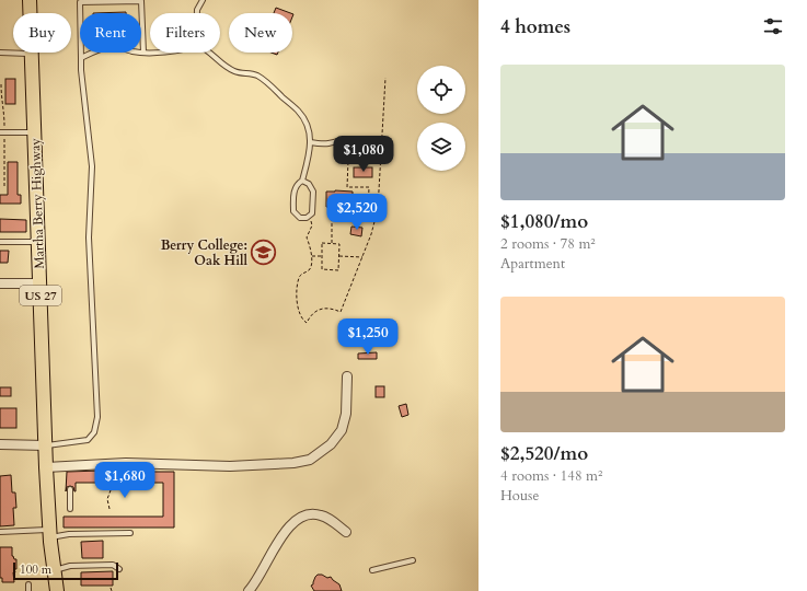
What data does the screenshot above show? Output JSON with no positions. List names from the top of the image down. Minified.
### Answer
{"streets":{"main road":["Martha Berry Highway","US 27"]},"places":{"school or university":["Berry College: Oak Hill"]},"scale_bar":"100 m","page":{"heading":"4 homes","chip":["Buy","Rent","Filters","New"],"list":[{"name":"$1,080/mo","note":"2 rooms · 78 m² · Apartment"},{"name":"$2,520/mo","note":"4 rooms · 148 m² · House"}],"price":["$1,080","$2,520","$1,250","$1,680"],"scale":"100 m"}}
